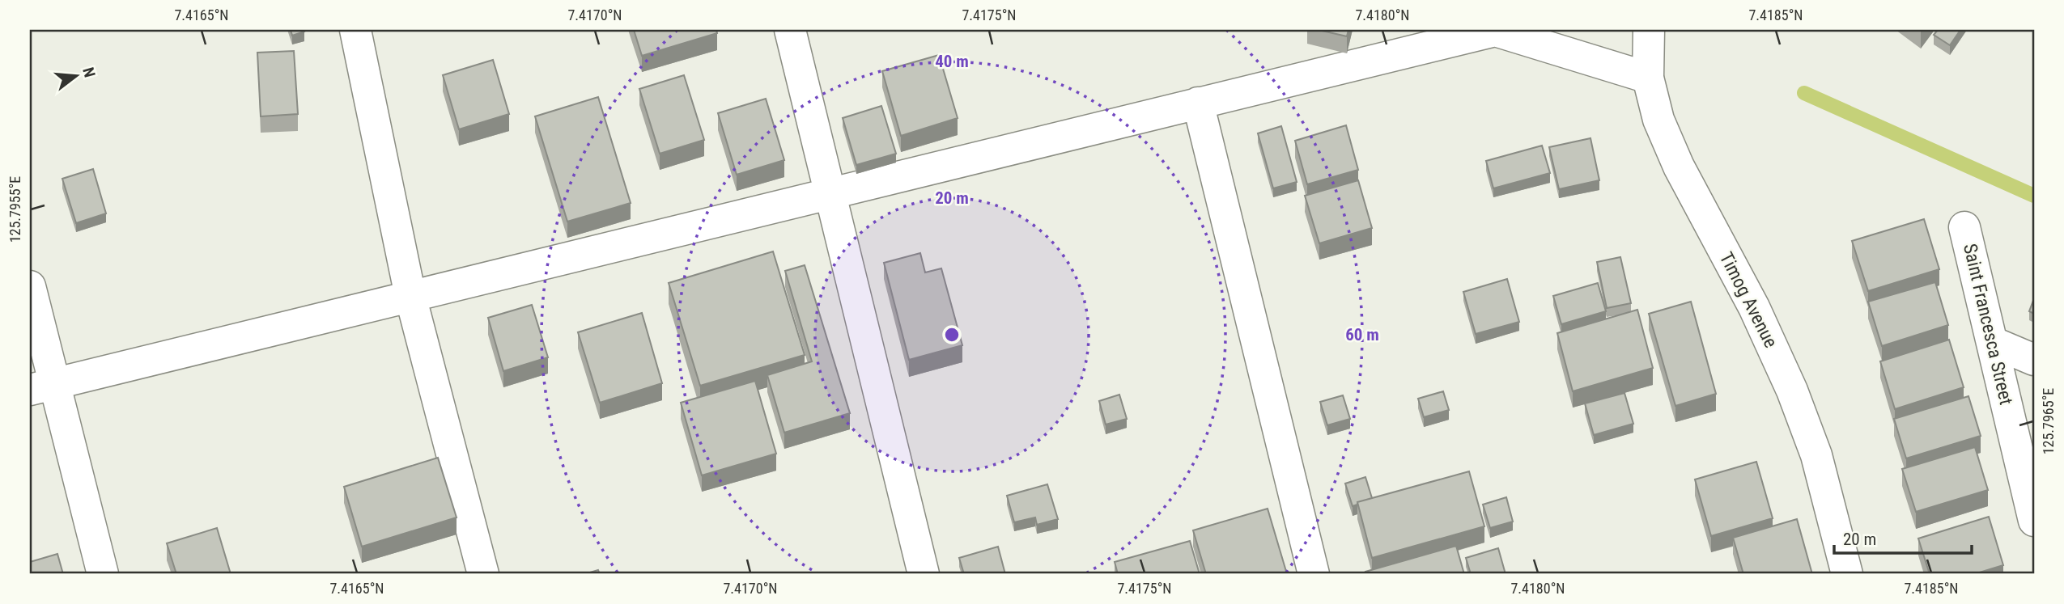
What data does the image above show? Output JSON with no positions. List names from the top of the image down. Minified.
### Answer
{"streets":{"street":["Timog Avenue","Saint Francesca Street"]},"scale_bar":"20 m","north":"right","coordinates":["7.4165°N","7.4170°N","7.4175°N","7.4180°N","7.4185°N","125.7955°E","125.7965°E"],"rings":["40 m","20 m","60 m"]}
